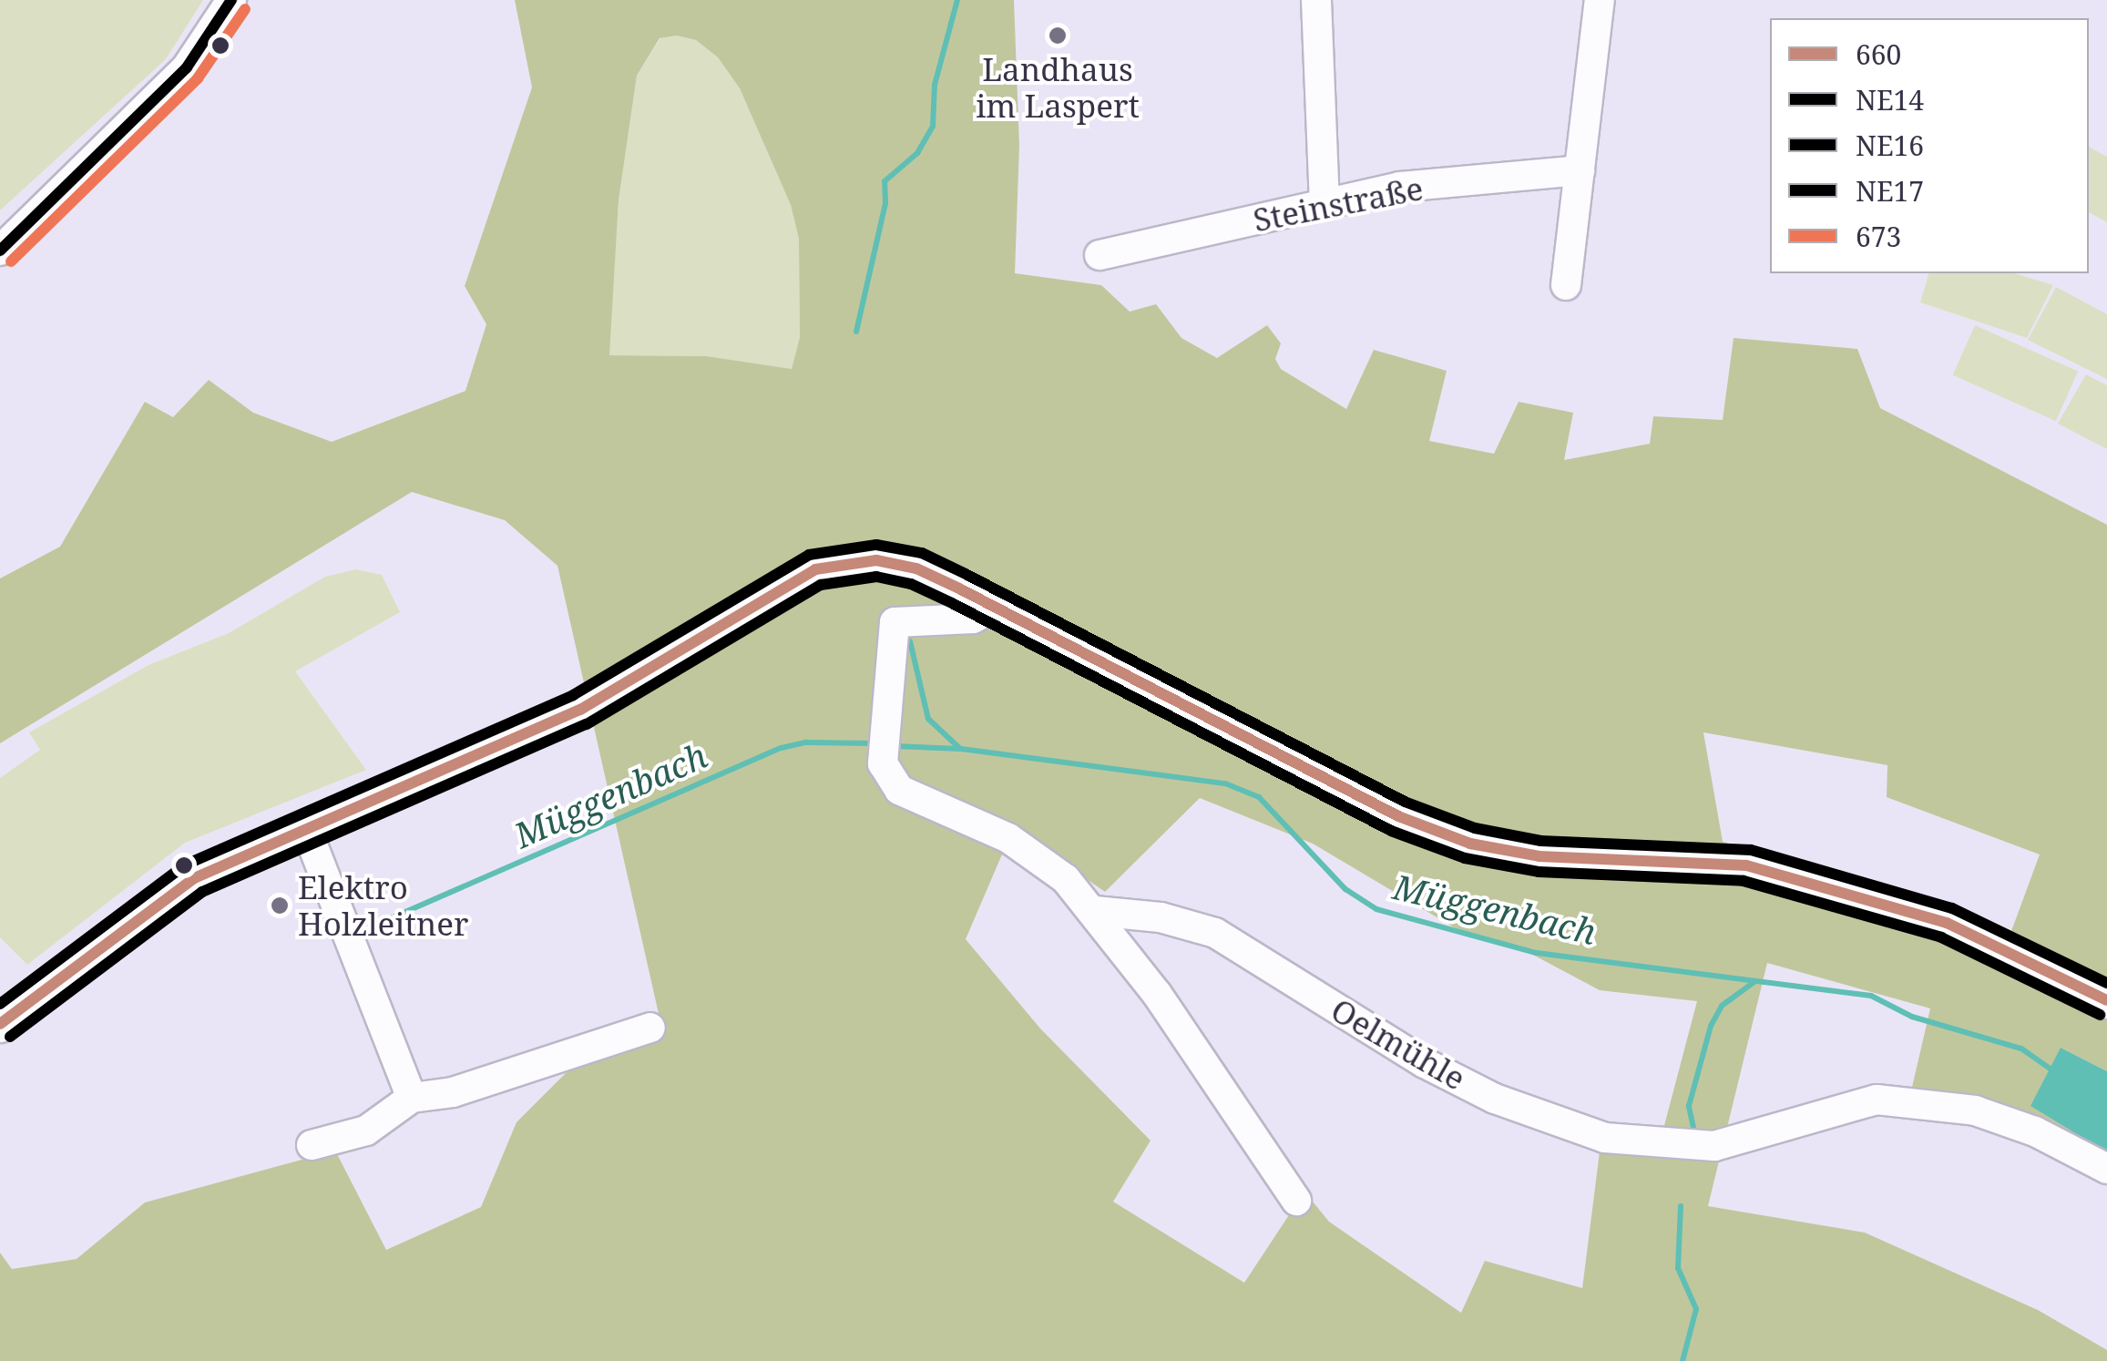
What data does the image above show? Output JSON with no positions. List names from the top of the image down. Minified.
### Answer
{"streets":{"street":["Steinstraße","Oelmühle"]},"water":["Müggenbach"],"places":["Landhaus im Laspert","Elektro Holzleitner"],"lines":["transit line NE17","transit line 673","transit line NE16","transit line 660","transit line NE14"],"legend":["660","NE14","NE16","NE17","673"]}
